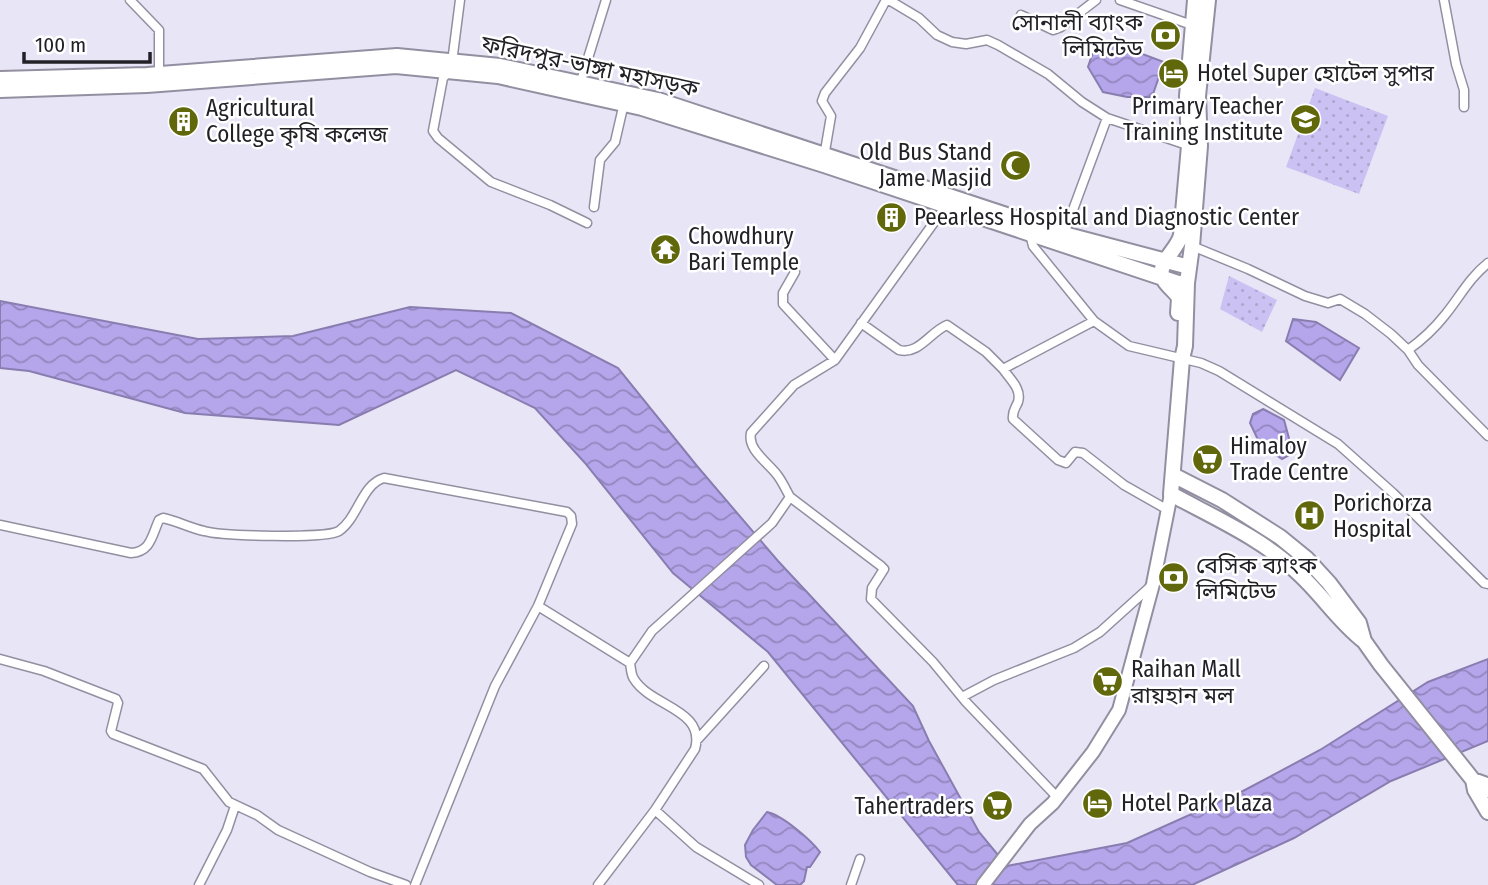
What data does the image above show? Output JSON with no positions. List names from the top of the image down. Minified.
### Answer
{"streets":{"highway":["ফরিদপুর-ভাঙ্গা মহাসড়ক"]},"places":{"bank":["সোনালী ব্যাংক লিমিটেড","বেসিক ব্যাংক লিমিটেড"],"hotel":["Hotel Super হোটেল সুপার","Hotel Park Plaza"],"school or university":["Primary Teacher Training Institute"],"building":["Agricultural College কৃষি কলেজ","Peearless Hospital and Diagnostic Center"],"mosque":["Old Bus Stand Jame Masjid"],"temple":["Chowdhury Bari Temple"],"supermarket":["Himaloy Trade Centre","Raihan Mall রায়হান মল","Tahertraders"],"hospital":["Porichorza Hospital"]},"scale_bar":"100 m"}
